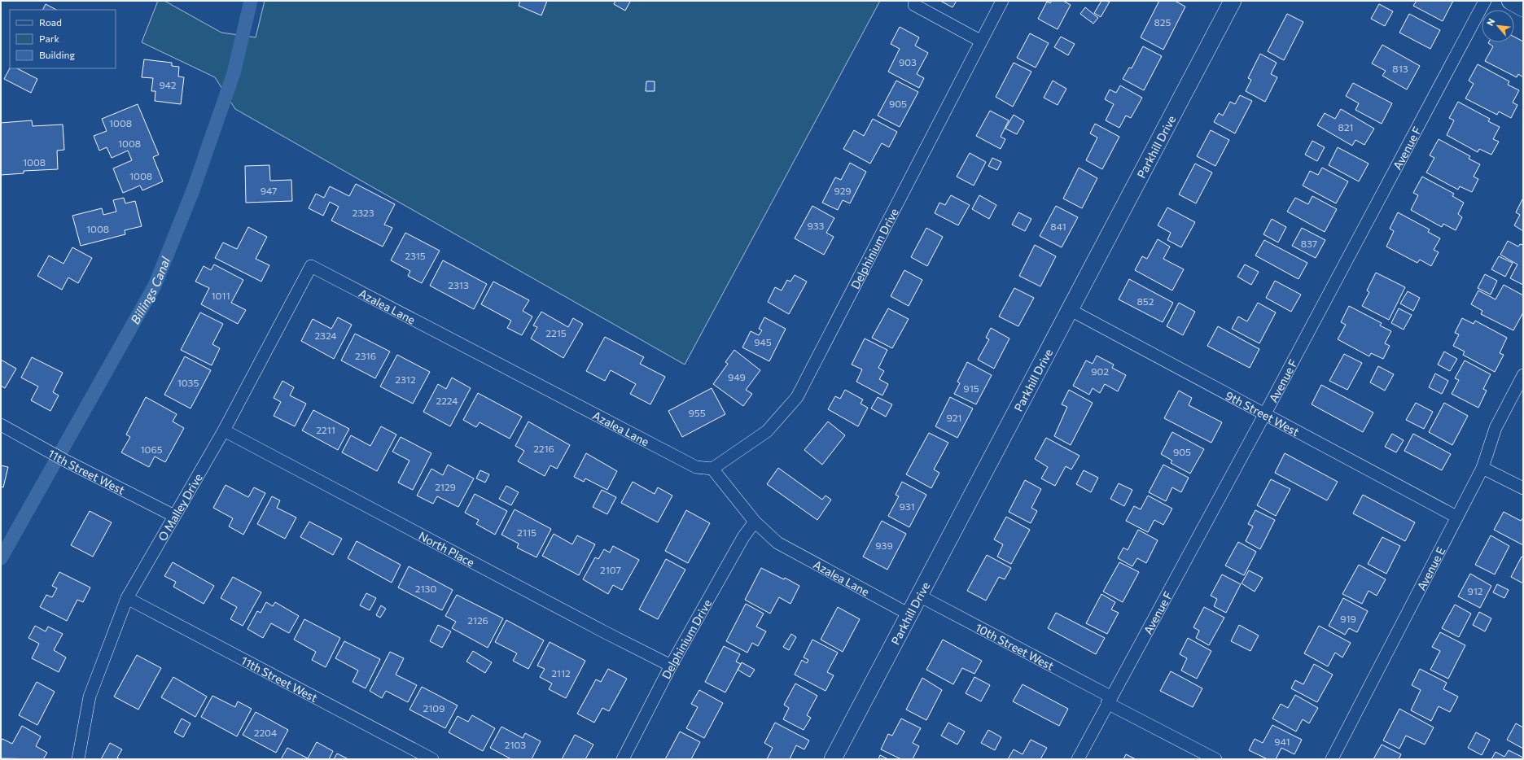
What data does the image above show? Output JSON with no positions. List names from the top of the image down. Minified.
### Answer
{"streets":{"street":["Parkhill Drive","Avenue F","Delphinium Drive","Azalea Lane","9th Street West","11th Street West","O Malley Drive","North Place","Avenue E","10th Street West"]},"crossings":[["Parkhill Drive","Azalea Lane"],["Parkhill Drive","9th Street West"],["Parkhill Drive","10th Street West"],["Avenue F","9th Street West"],["Avenue F","10th Street West"],["Delphinium Drive","Azalea Lane"],["Delphinium Drive","North Place"],["Azalea Lane","O Malley Drive"],["9th Street West","Avenue E"],["11th Street West","O Malley Drive"],["O Malley Drive","North Place"]],"water":["Billings Canal"],"house_numbers":["825","903","813","942","905","1008","821","1008","1008","1008","947","929","2323","933","841","1008","837","2315","2313","1011","852","2215","2324","945","2316","902","949","2312","1035","915","2224","955","921","2211","2216","1065","905","2129","931","2115","939","2107","2130","912","919","2126","2112","2109","2204","941","2103"],"legend":["Road","Park","Building"],"north":"top left"}
